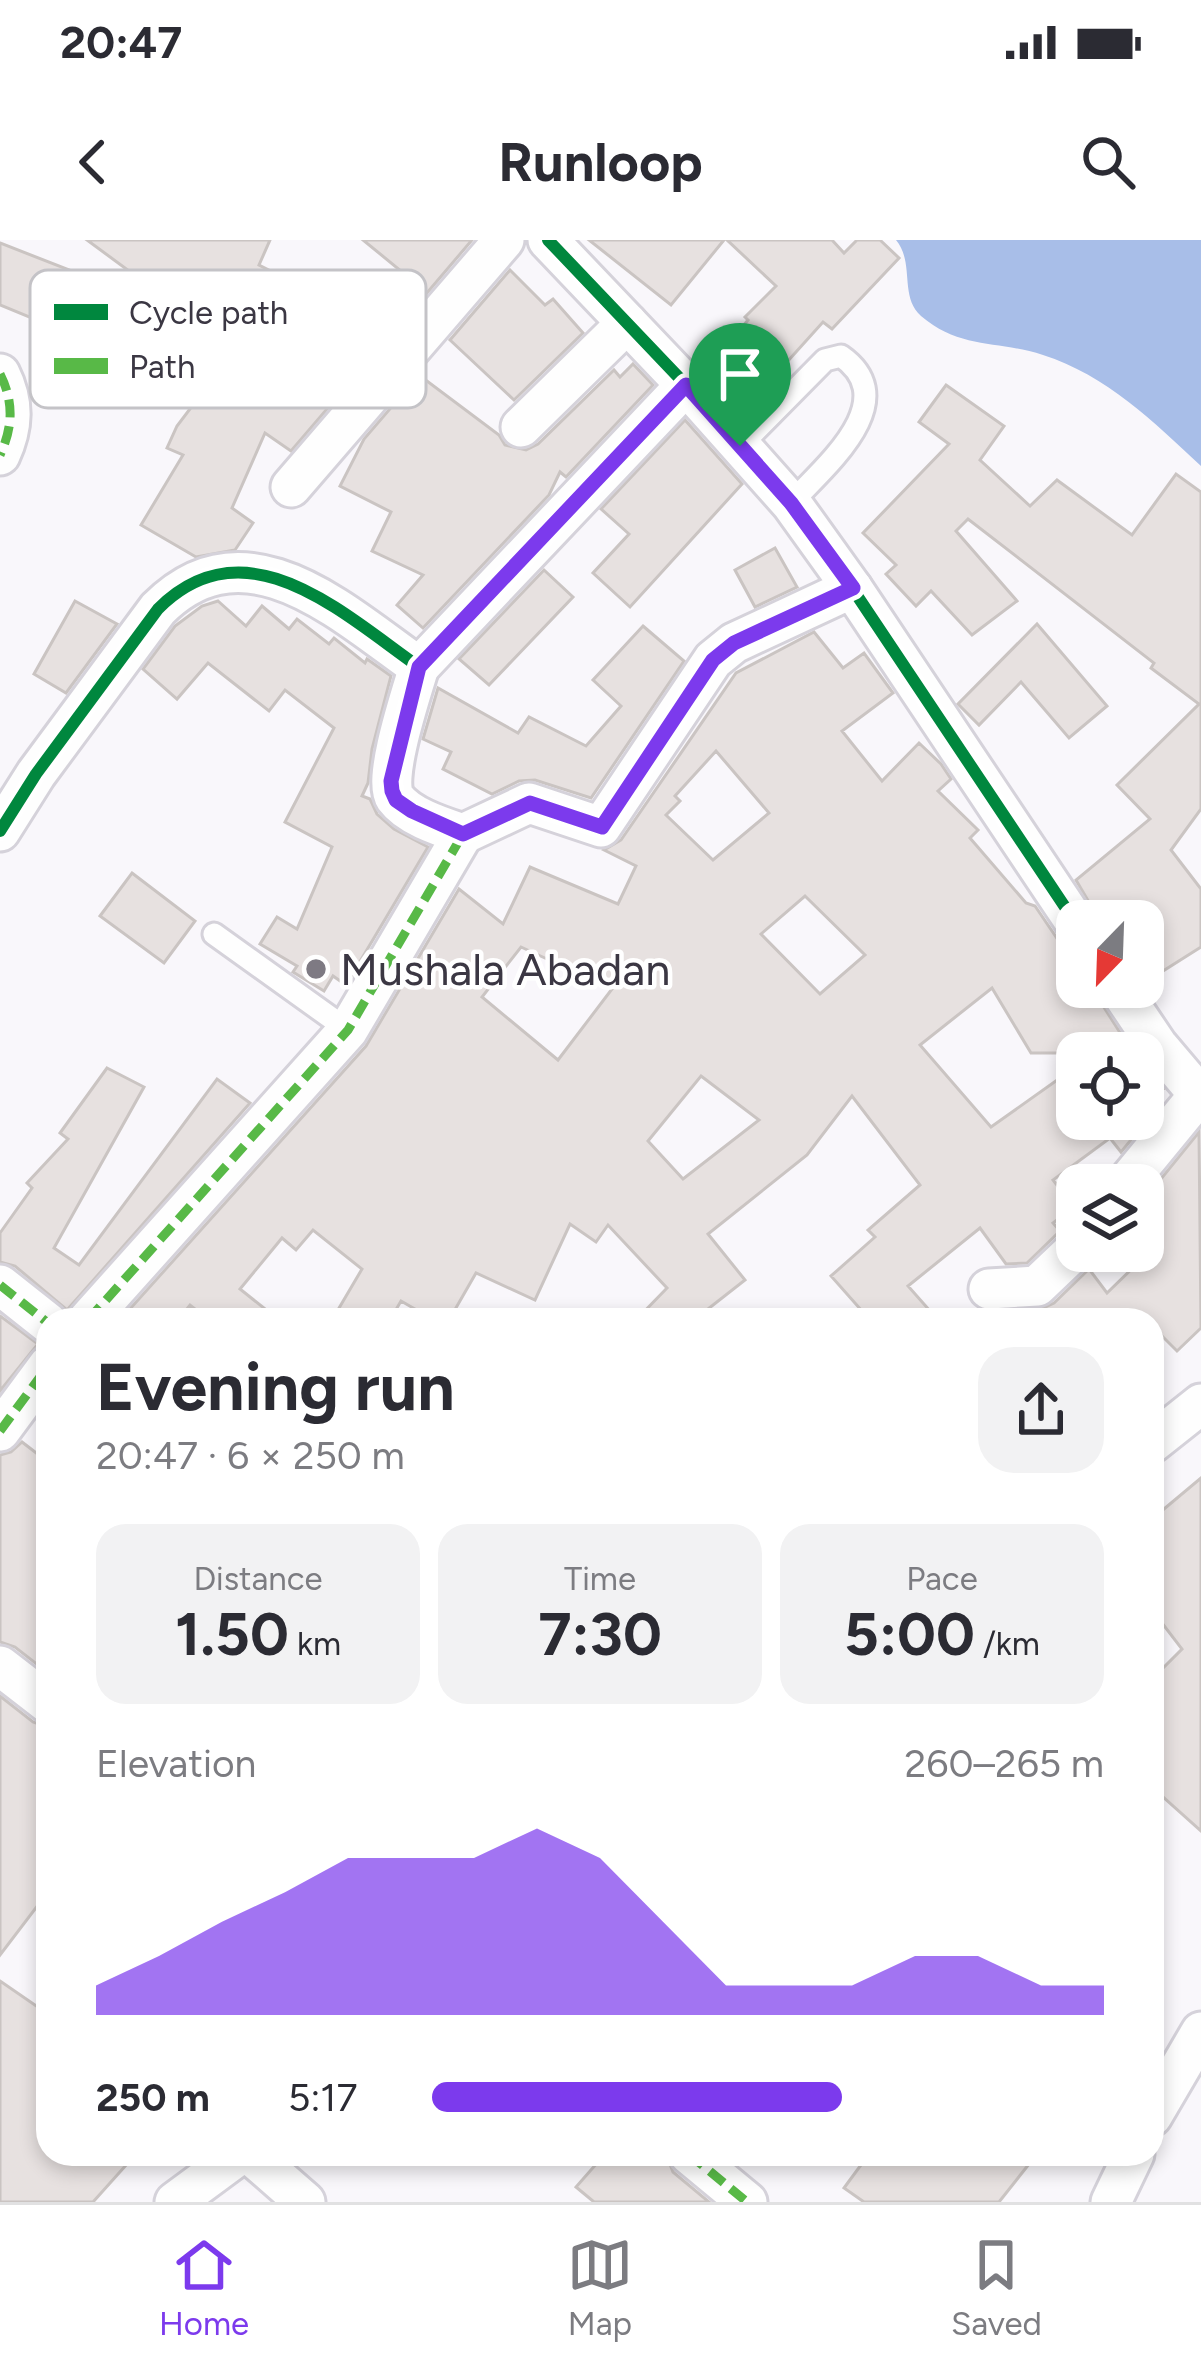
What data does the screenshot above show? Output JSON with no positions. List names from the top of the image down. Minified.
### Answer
{"places":["Mushala Abadan"],"legend":["Cycle path","Path"],"north":"bottom left","page":{"status":"20:47","header":"Runloop","heading":["Evening run","20:47 · 6 × 250 m"],"stats":[["Distance","1.50 km"],["Time","7:30"],["Pace","5:00 /km"]],"chart":["Elevation","260–265 m"],"list":[{"name":"250 m","note":"5:17"}],"tabs":["Home","Map","Saved"]}}
